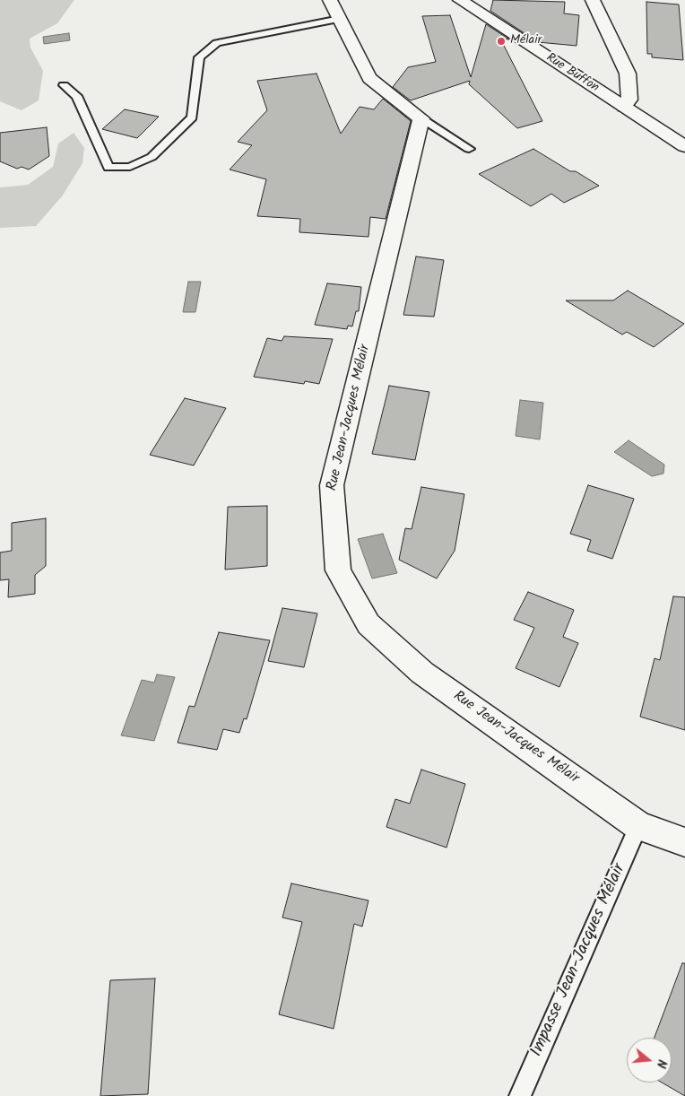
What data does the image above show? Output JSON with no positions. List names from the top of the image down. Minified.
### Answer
{"streets":{"street":["Rue Buffon","Rue Jean-Jacques Mélair"],"lane":["Impasse Jean-Jacques Mélair"]},"crossings":[["Rue Jean-Jacques Mélair","Impasse Jean-Jacques Mélair"]],"places":["Mélair"],"north":"right"}
